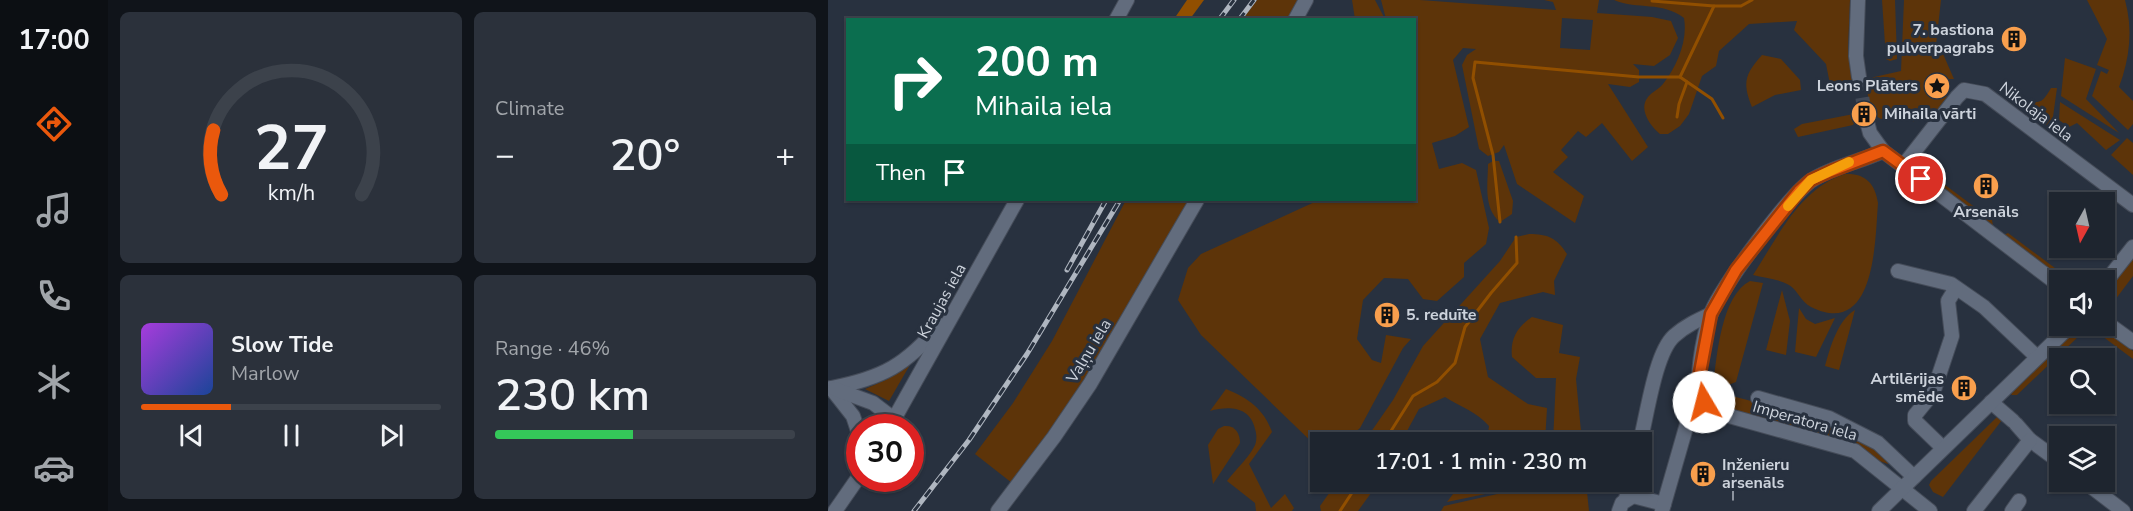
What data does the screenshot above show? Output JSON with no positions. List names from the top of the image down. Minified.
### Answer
{"streets":{"street":["Nikolaja iela","Kraujas iela","Vaļņu iela","Imperatora iela"]},"places":{"building":["7. bastiona pulverpagrabs","Mihaila vārti","Arsenāls","5. reduīte","Artilērijas smēde","Inženieru arsenāls"],"place":["Leons Plāters"]},"north":"bottom","page":{"tabs":"17:00","tile":["Climate",["Range · 46%","230 km"]],"turn":["200 m","Mihaila iela"],"heat":["−","20°","+"],"then":"Then","song":["Slow Tide","Marlow"],"limit":"30","trip":"17:01 · 1 min · 230 m","gauge":["27","km/h"]}}
